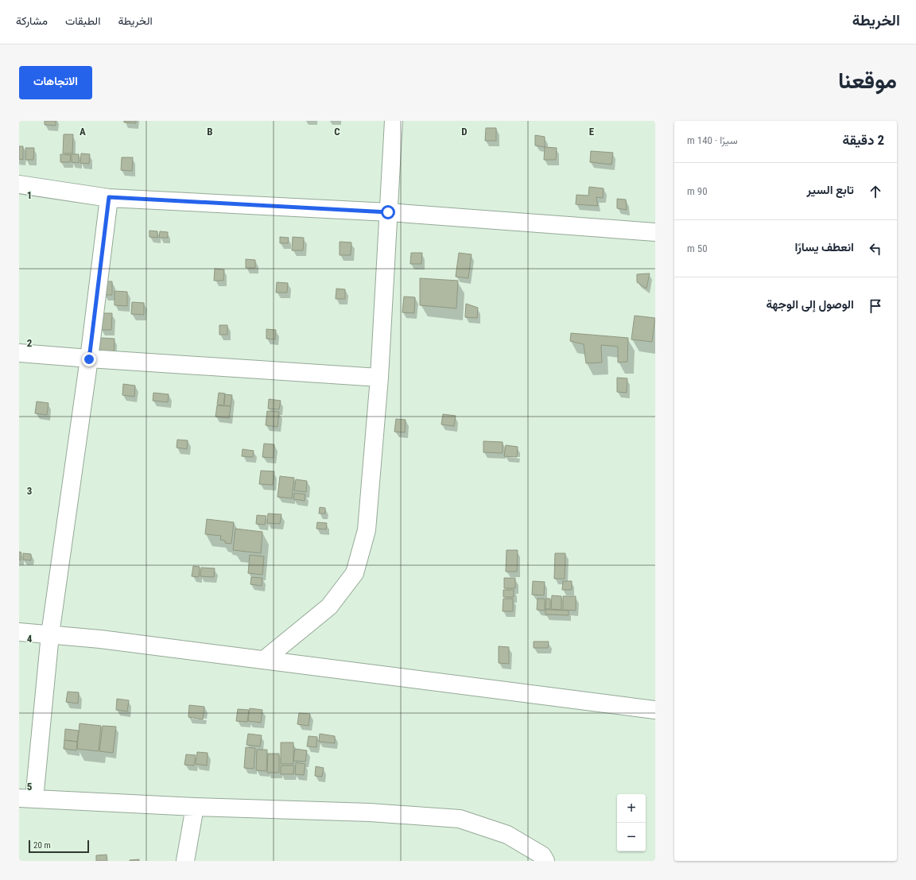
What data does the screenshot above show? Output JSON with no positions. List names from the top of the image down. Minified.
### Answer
{"scale_bar":"20 m","page":{"header":"الخريطة","nav":["الخريطة","الطبقات","مشاركة"],"title":"موقعنا","buttons":"الاتجاهات","heading":["2 دقيقة","سيرًا · 140 m"],"list":[["تابع السير","90 m"],["انعطف يسارًا","50 m"],"الوصول إلى الوجهة"],"map_buttons":["+","−"],"scale":"20 m"},"grid":{"columns":["A","B","C","D","E"],"rows":["1","2","3","4","5"]}}
